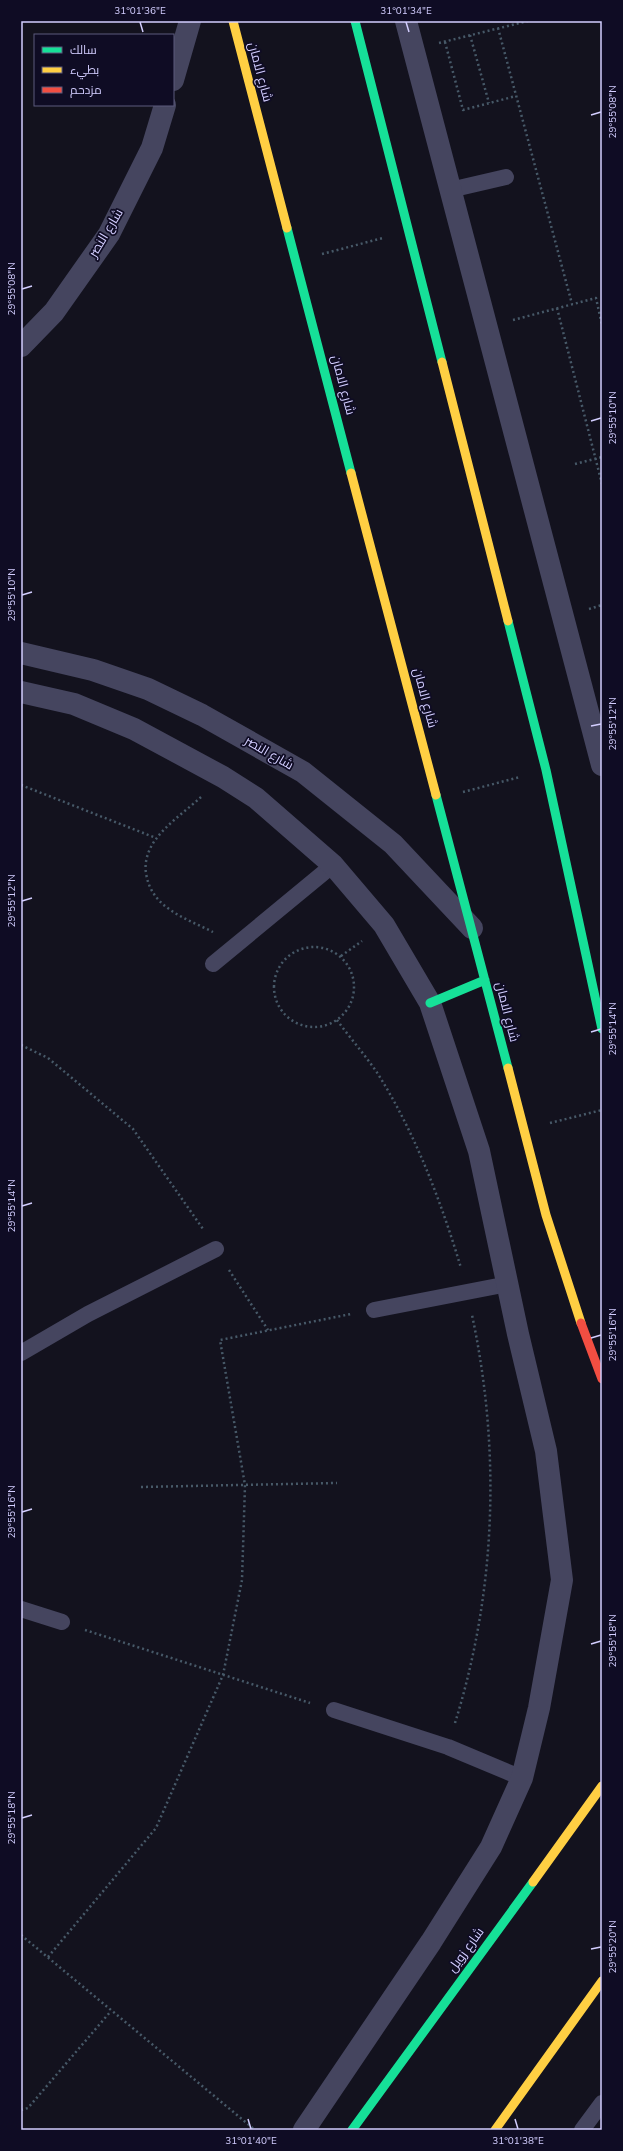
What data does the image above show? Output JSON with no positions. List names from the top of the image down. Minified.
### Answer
{"streets":{"street":["شارع الامان","شارع النصر","شارع زويل"]},"crossings":[["شارع الامان","شارع النصر"]],"legend":["سالك","بطيء","مزدحم"],"coordinates":["31°01'36\"E","31°01'34\"E","29°55'08\"N","29°55'10\"N","29°55'12\"N","29°55'14\"N","29°55'16\"N","29°55'18\"N","29°55'20\"N","31°01'40\"E","31°01'38\"E"]}
